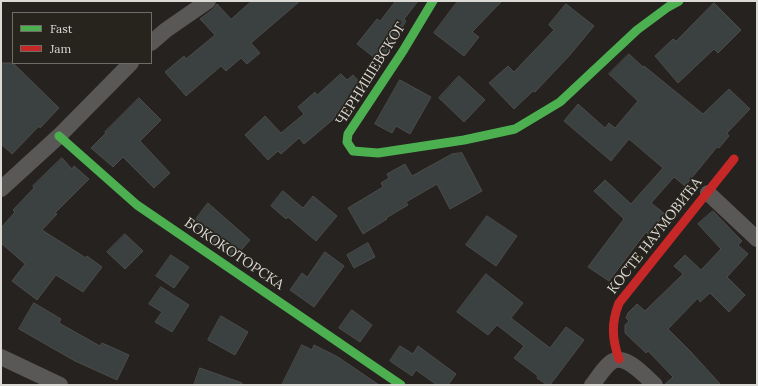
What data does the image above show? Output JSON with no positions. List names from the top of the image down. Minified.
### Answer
{"streets":{"street":["ЧЕРНИШЕВСКОГ","КОСТЕ НАУМОВИЋА","БОКОКОТОРСКА"]},"legend":["Fast","Jam"]}
